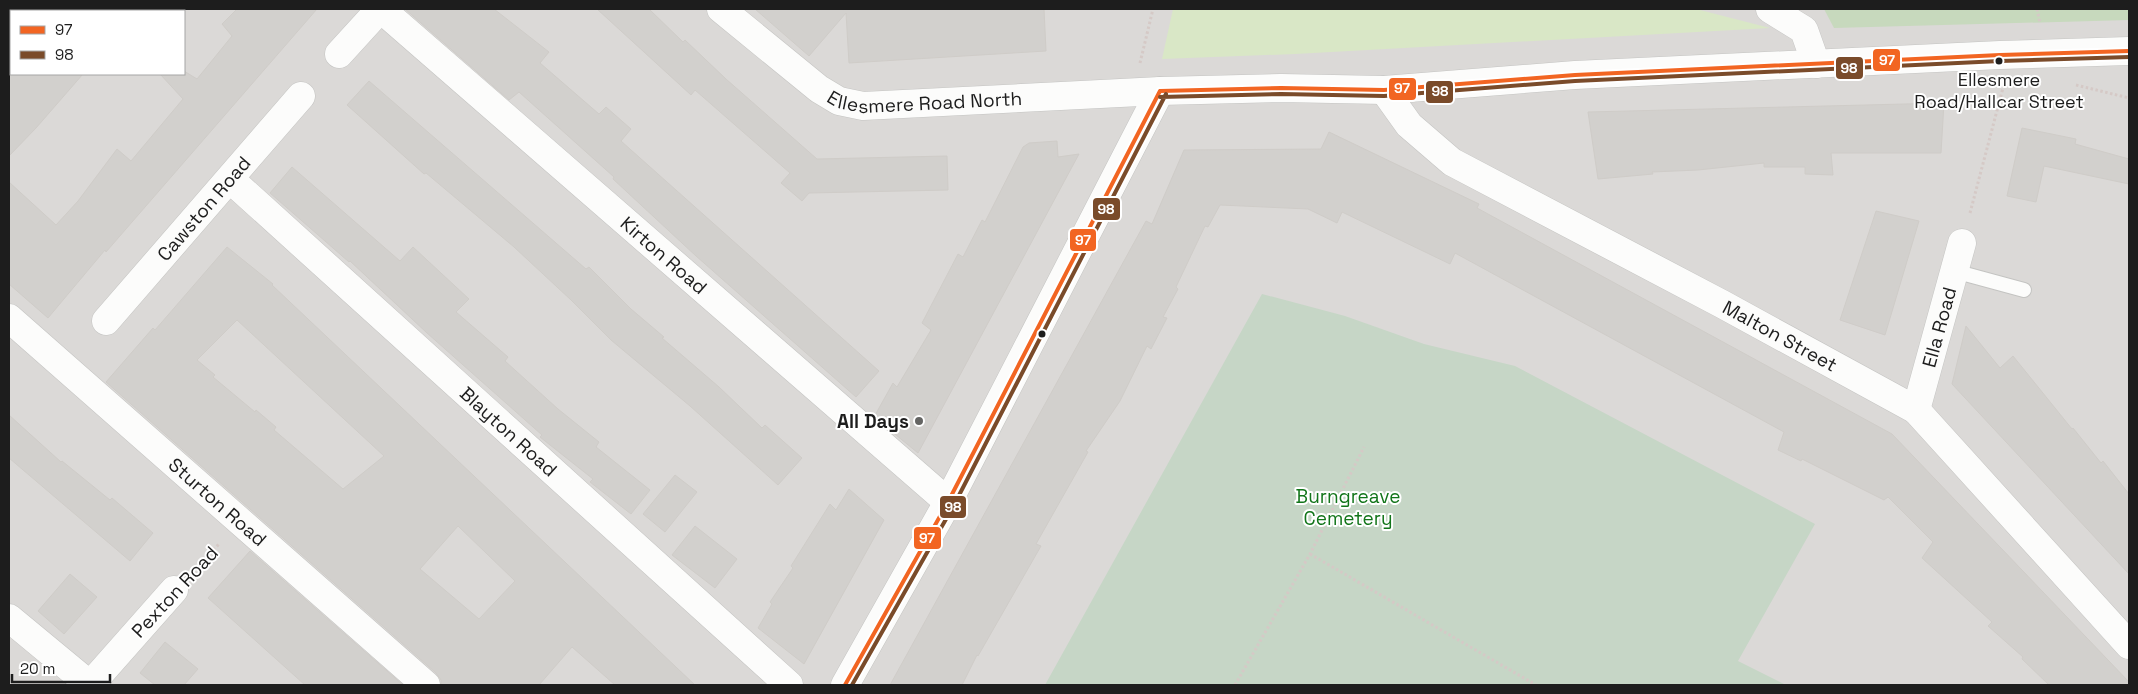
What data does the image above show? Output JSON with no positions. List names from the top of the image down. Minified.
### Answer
{"streets":{"street":["Ellesmere Road North","Cawston Road","Kirton Road","Ella Road","Malton Street","Blayton Road","Sturton Road","Pexton Road"]},"crossings":[["Ellesmere Road North","Malton Street"],["Cawston Road","Blayton Road"],["Ella Road","Malton Street"],["Sturton Road","Pexton Road"]],"parks":["Burngreave Cemetery"],"places":["Ellesmere Road/Hallcar Street","All Days"],"lines":["transit line 97","transit line 98"],"legend":["97","98"],"scale_bar":"20 m"}
